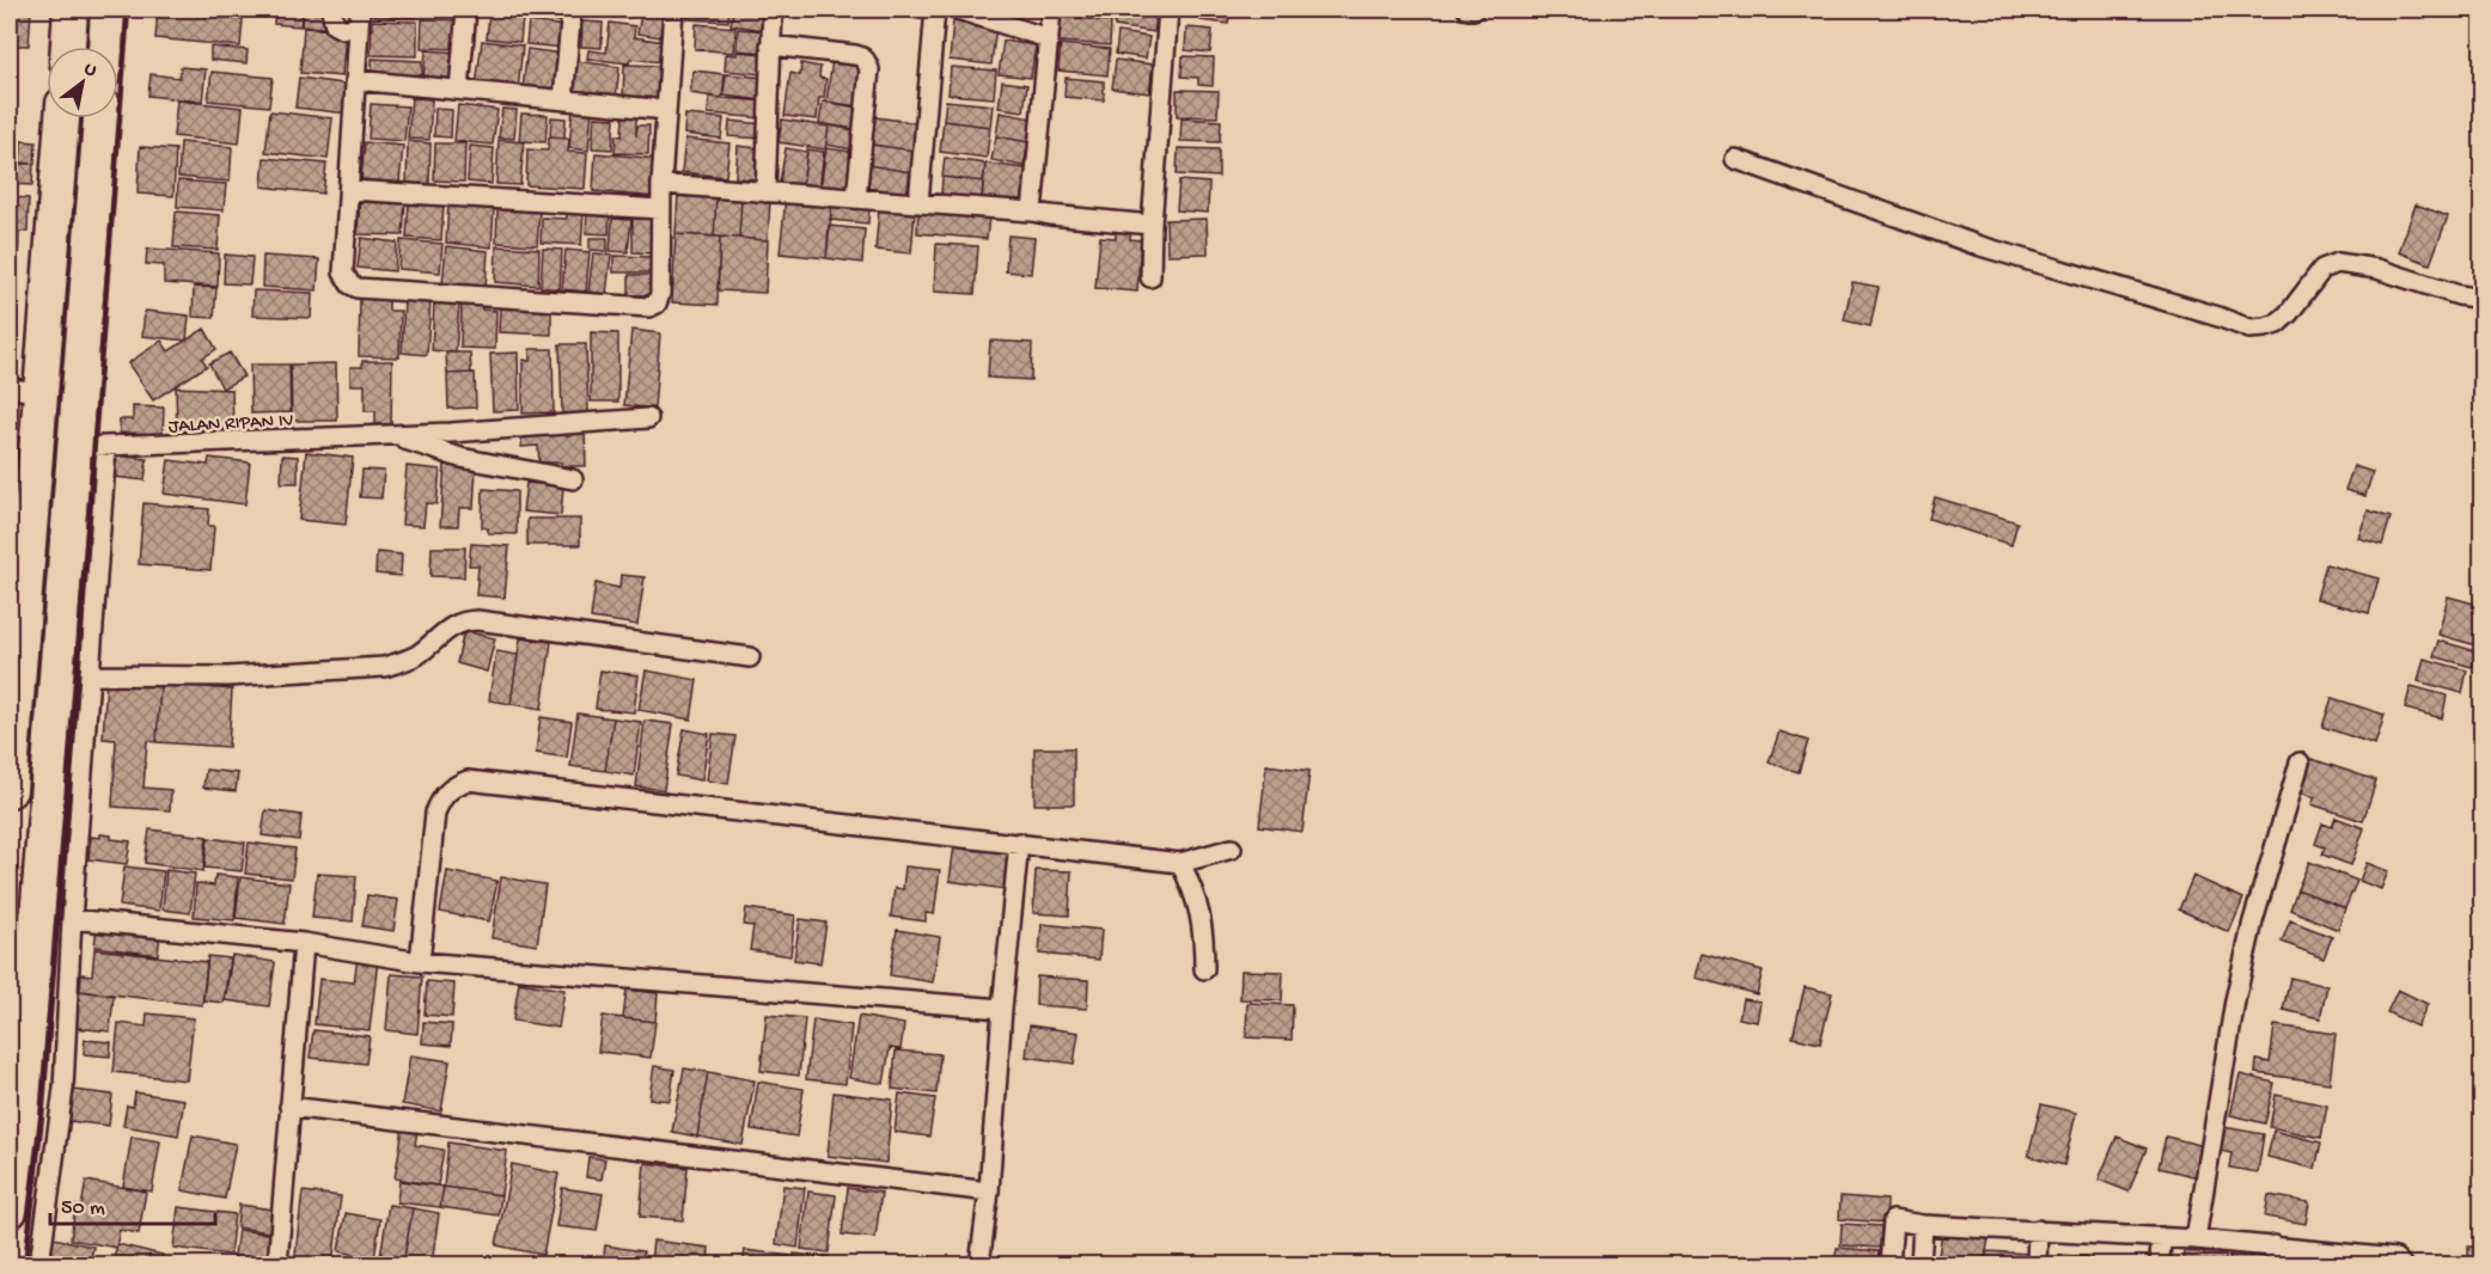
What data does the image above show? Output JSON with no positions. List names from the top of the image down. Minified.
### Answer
{"streets":{"street":["JALAN RIPAN IV"]},"scale_bar":"50 m","north":"top right"}
